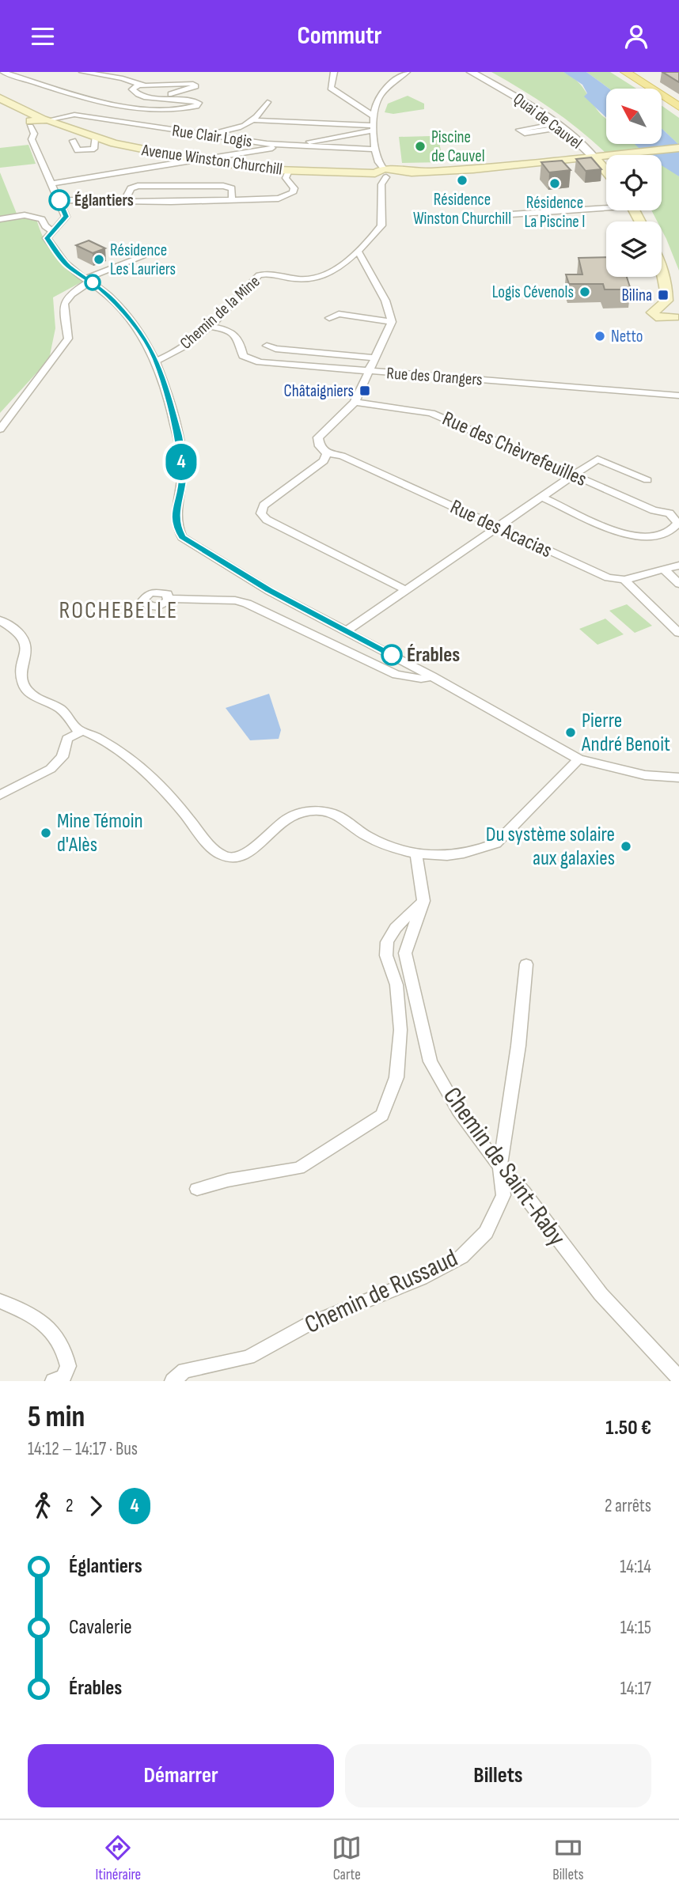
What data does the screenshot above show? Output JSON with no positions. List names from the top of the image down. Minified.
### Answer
{"streets":{"main road":["Avenue Winston Churchill"],"street":["Quai de Cauvel","Rue Clair Logis","Chemin de la Mine","Rue des Orangers","Rue des Chèvrefeuilles","Rue des Acacias","Chemin de Saint-Raby","Chemin de Russaud"]},"crossings":[["Rue Clair Logis","Avenue Winston Churchill"],["Avenue Winston Churchill","Chemin de la Mine"],["Chemin de la Mine","Rue des Orangers"],["Chemin de Saint-Raby","Chemin de Russaud"]],"districts":["ROCHEBELLE"],"places":{"other":["Piscine de Cauvel","Résidence Winston Churchill","Résidence La Piscine I","Églantiers","Résidence Les Lauriers","Logis Cévenols","Netto","Érables","Pierre André Benoit","Mine Témoin d'Alès","Du système solaire aux galaxies"],"transit":["Bilina","Châtaigniers"]},"lines":["bus line 4"],"north":"top left","page":{"header":"Commutr","on_map":"4","heading":["5 min","14:12 – 14:17 · Bus","1.50 €"],"legs":["2","4","2 arrêts"],"list":[{"name":"Églantiers","value":"14:14"},{"name":"Cavalerie","value":"14:15"},{"name":"Érables","value":"14:17"}],"buttons":["Démarrer","Billets"],"tabs":["Itinéraire","Carte","Billets"]}}
